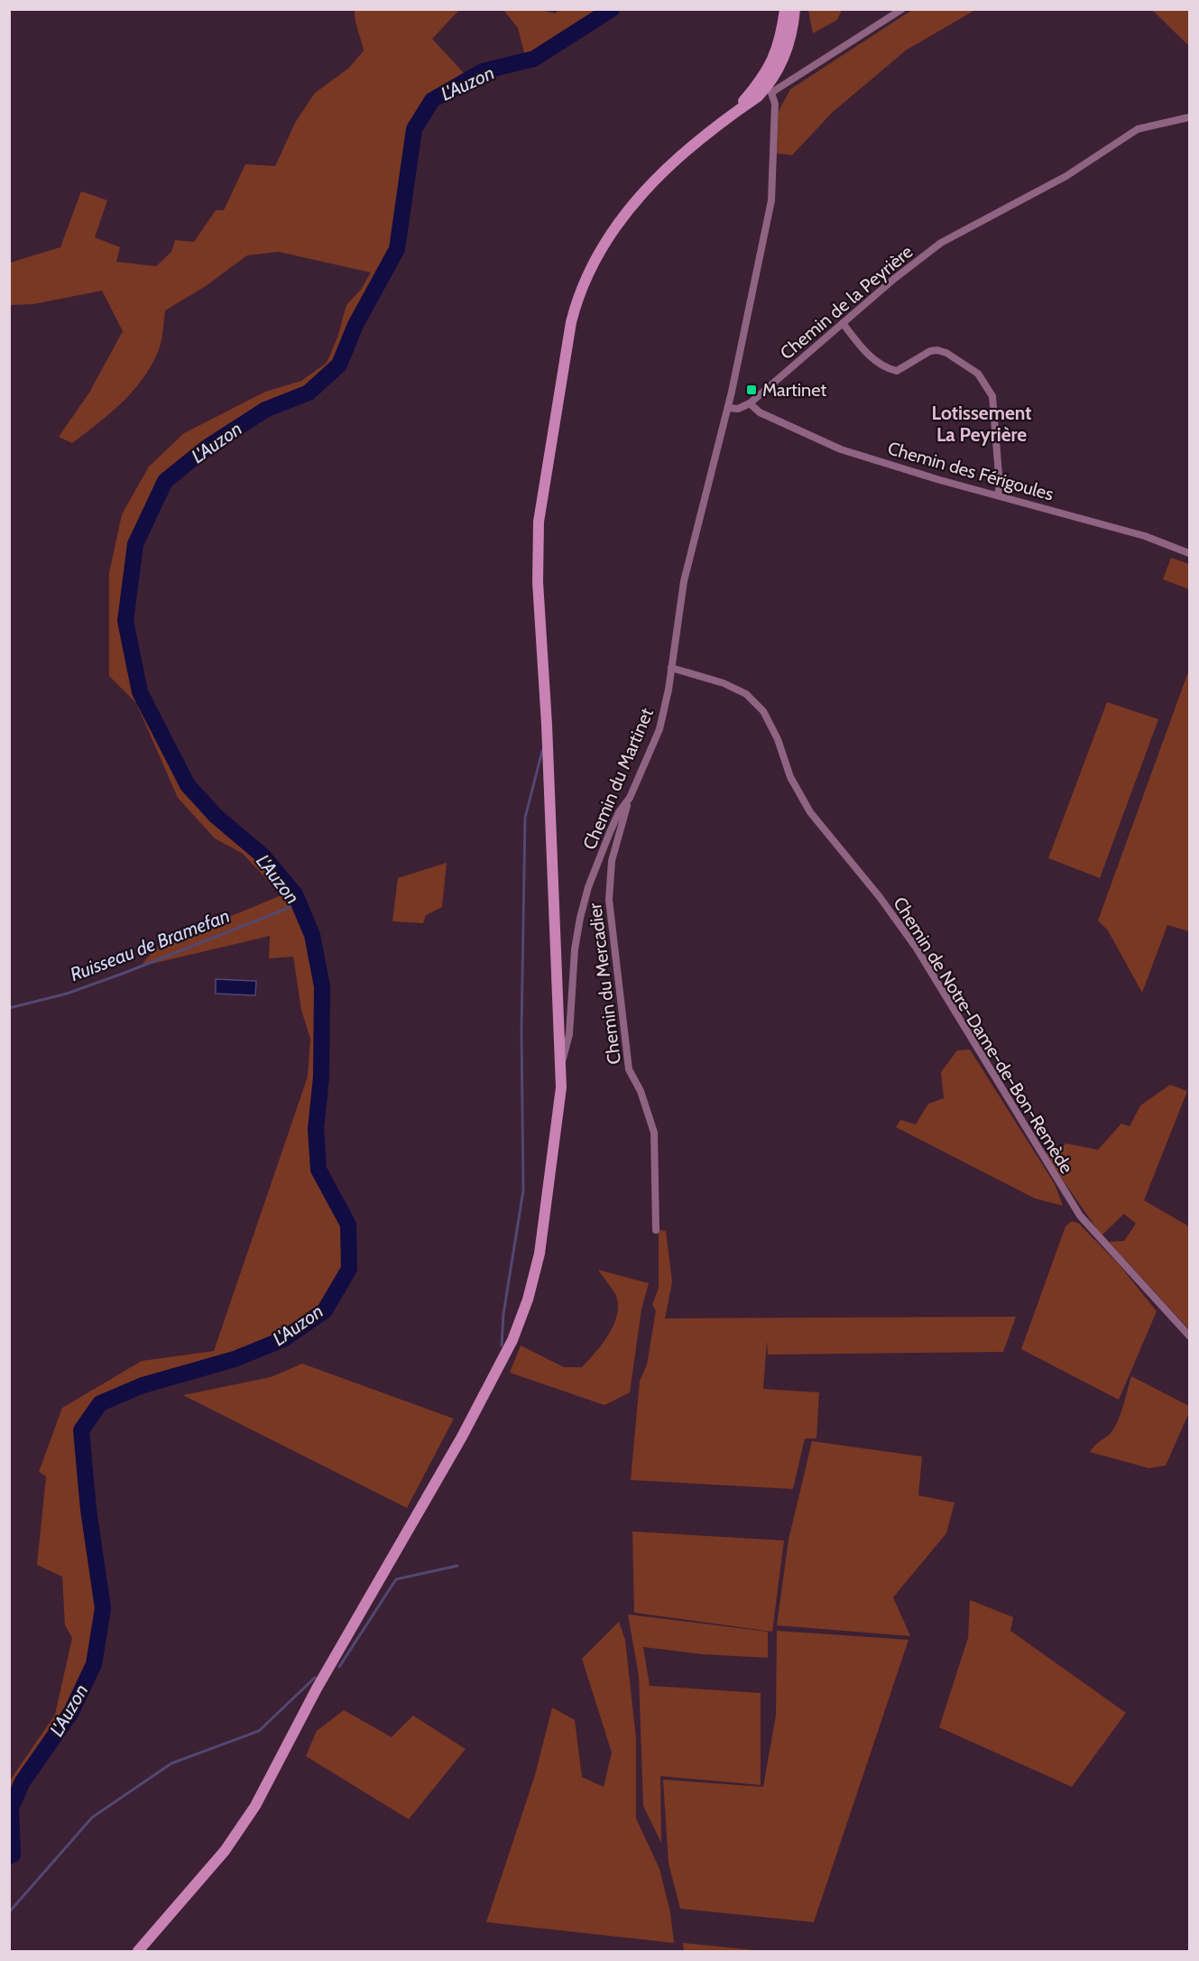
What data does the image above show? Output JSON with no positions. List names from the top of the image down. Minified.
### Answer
{"streets":{"street":["Chemin de la Peyrière","Chemin des Férigoules","Chemin du Martinet","Chemin du Mercadier","Chemin de Notre-Dame-de-Bon-Remède"]},"crossings":[["Chemin de la Peyrière","Chemin des Férigoules"],["Chemin de la Peyrière","Chemin du Martinet"],["Chemin du Martinet","Chemin du Mercadier"],["Chemin du Martinet","Chemin de Notre-Dame-de-Bon-Remède"]],"districts":["Lotissement La Peyrière"],"water":["L'Auzon","Ruisseau de Bramefan"],"places":{"transit":["Martinet"]}}
